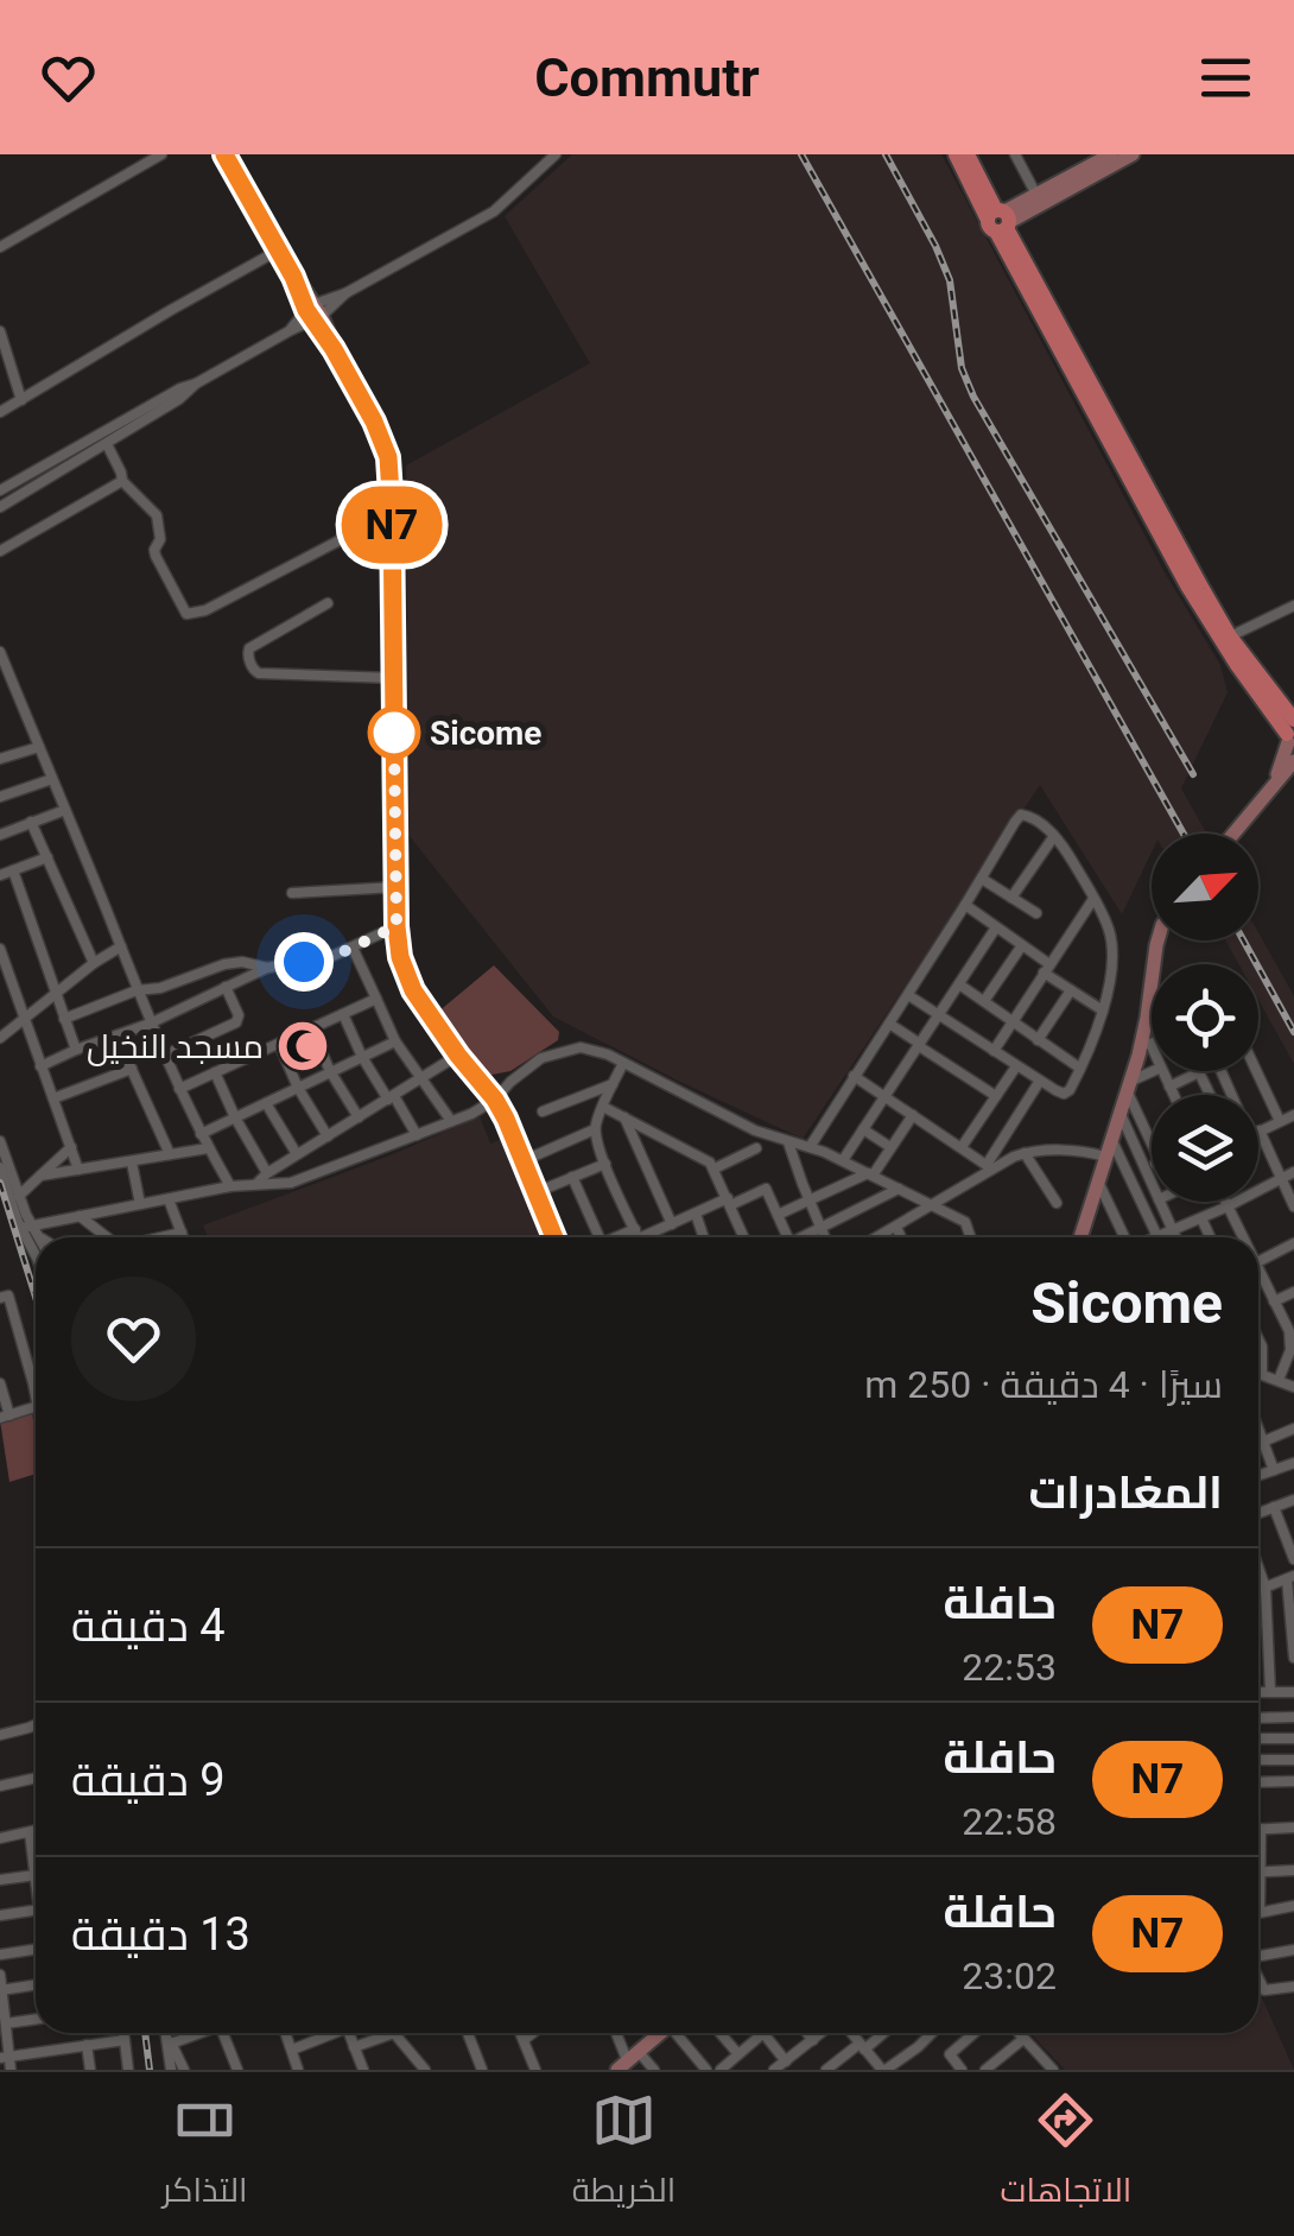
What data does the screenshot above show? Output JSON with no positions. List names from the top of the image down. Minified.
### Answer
{"places":{"other":["Sicome"],"mosque":["مسجد النخيل"]},"lines":["bus line N7"],"north":"top right","page":{"header":"Commutr","on_map":"N7","heading":[["Sicome","سيرًا · 4 دقيقة · 250 m"],"المغادرات"],"list":[{"mark":"N7","name":"حافلة","note":"22:53","value":"4 دقيقة"},{"mark":"N7","name":"حافلة","note":"22:58","value":"9 دقيقة"},{"mark":"N7","name":"حافلة","note":"23:02","value":"13 دقيقة"}],"tabs":["الاتجاهات","الخريطة","التذاكر"]}}
